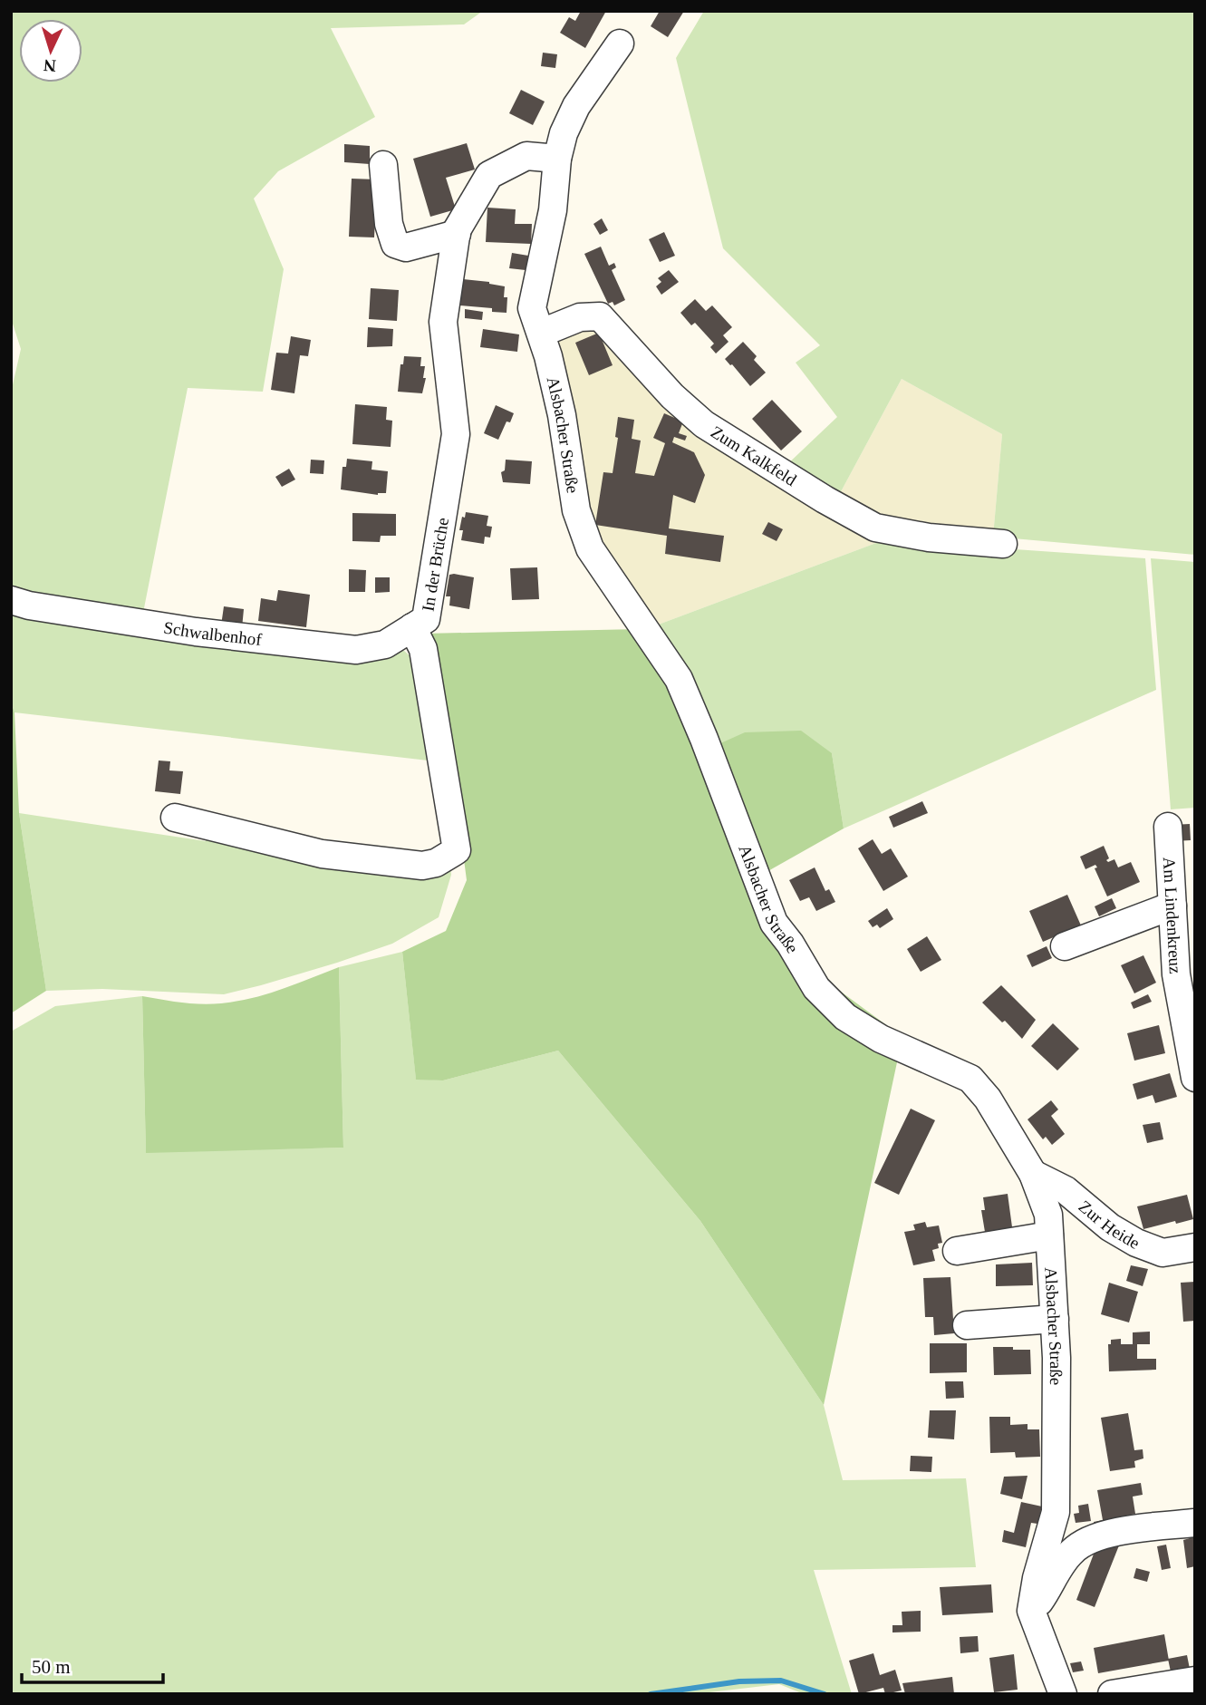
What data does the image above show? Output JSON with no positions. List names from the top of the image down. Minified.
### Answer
{"streets":{"street":["Alsbacher Straße","Zum Kalkfeld","In der Brüche","Schwalbenhof","Am Lindenkreuz","Zur Heide"]},"crossings":[["Alsbacher Straße","Zum Kalkfeld"],["Alsbacher Straße","In der Brüche"],["Alsbacher Straße","Zur Heide"],["In der Brüche","Schwalbenhof"]],"scale_bar":"50 m","north":"bottom"}
